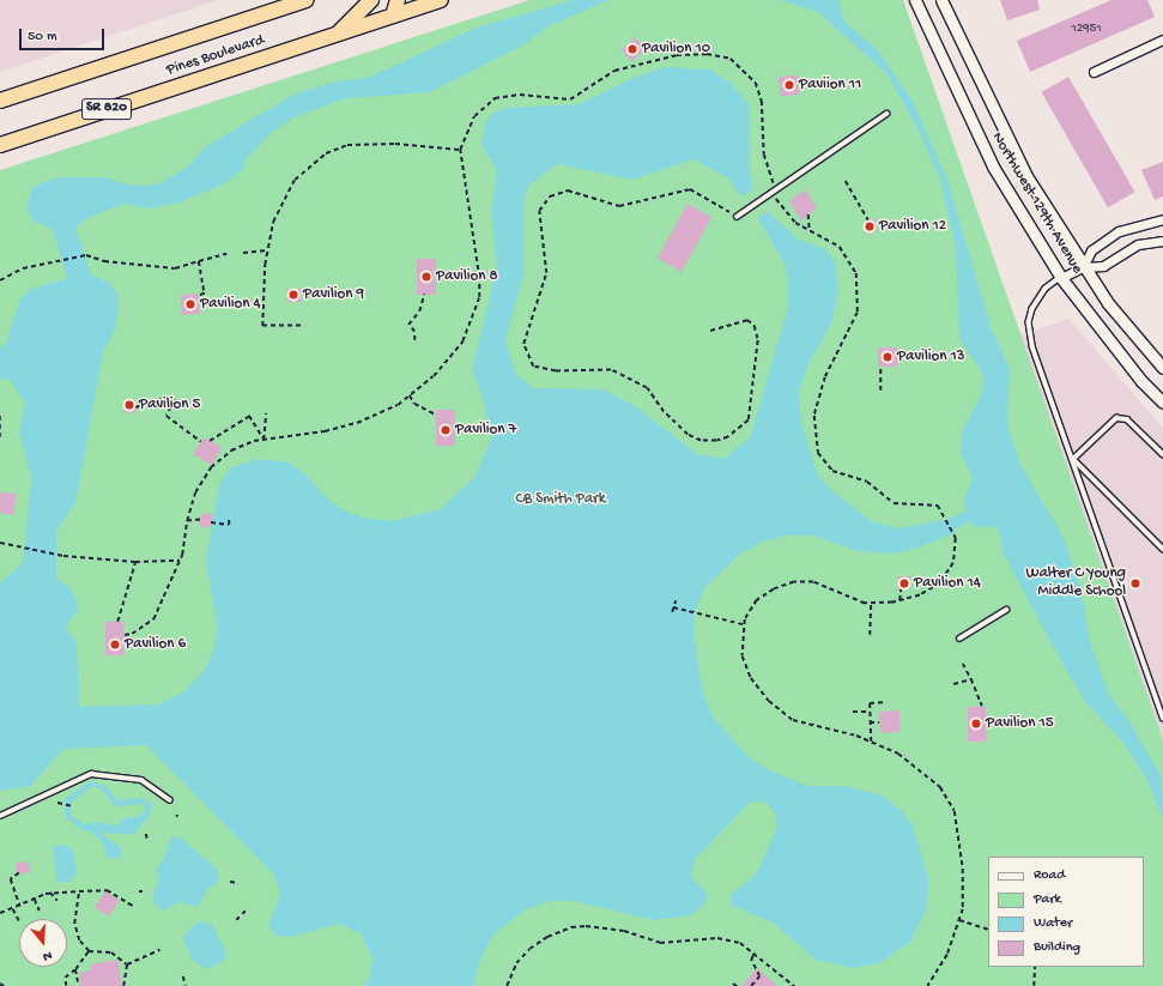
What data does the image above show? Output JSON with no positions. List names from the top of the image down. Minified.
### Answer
{"streets":{"highway":["Pines Boulevard","SR 820"],"street":["Northwest 129th Avenue"]},"parks":["CB Smith Park"],"places":["Pavilion 10","Paviion 11","Pavilion 12","Pavilion 8","Pavilion 9","Pavilion 4","Pavilion 13","Pavilion 5","Pavilion 7","Pavilion 14","Walter C Young Middle School","Pavilion 6","Pavilion 15"],"house_numbers":["12951"],"legend":["Road","Park","Water","Building"],"scale_bar":"50 m","north":"bottom"}
